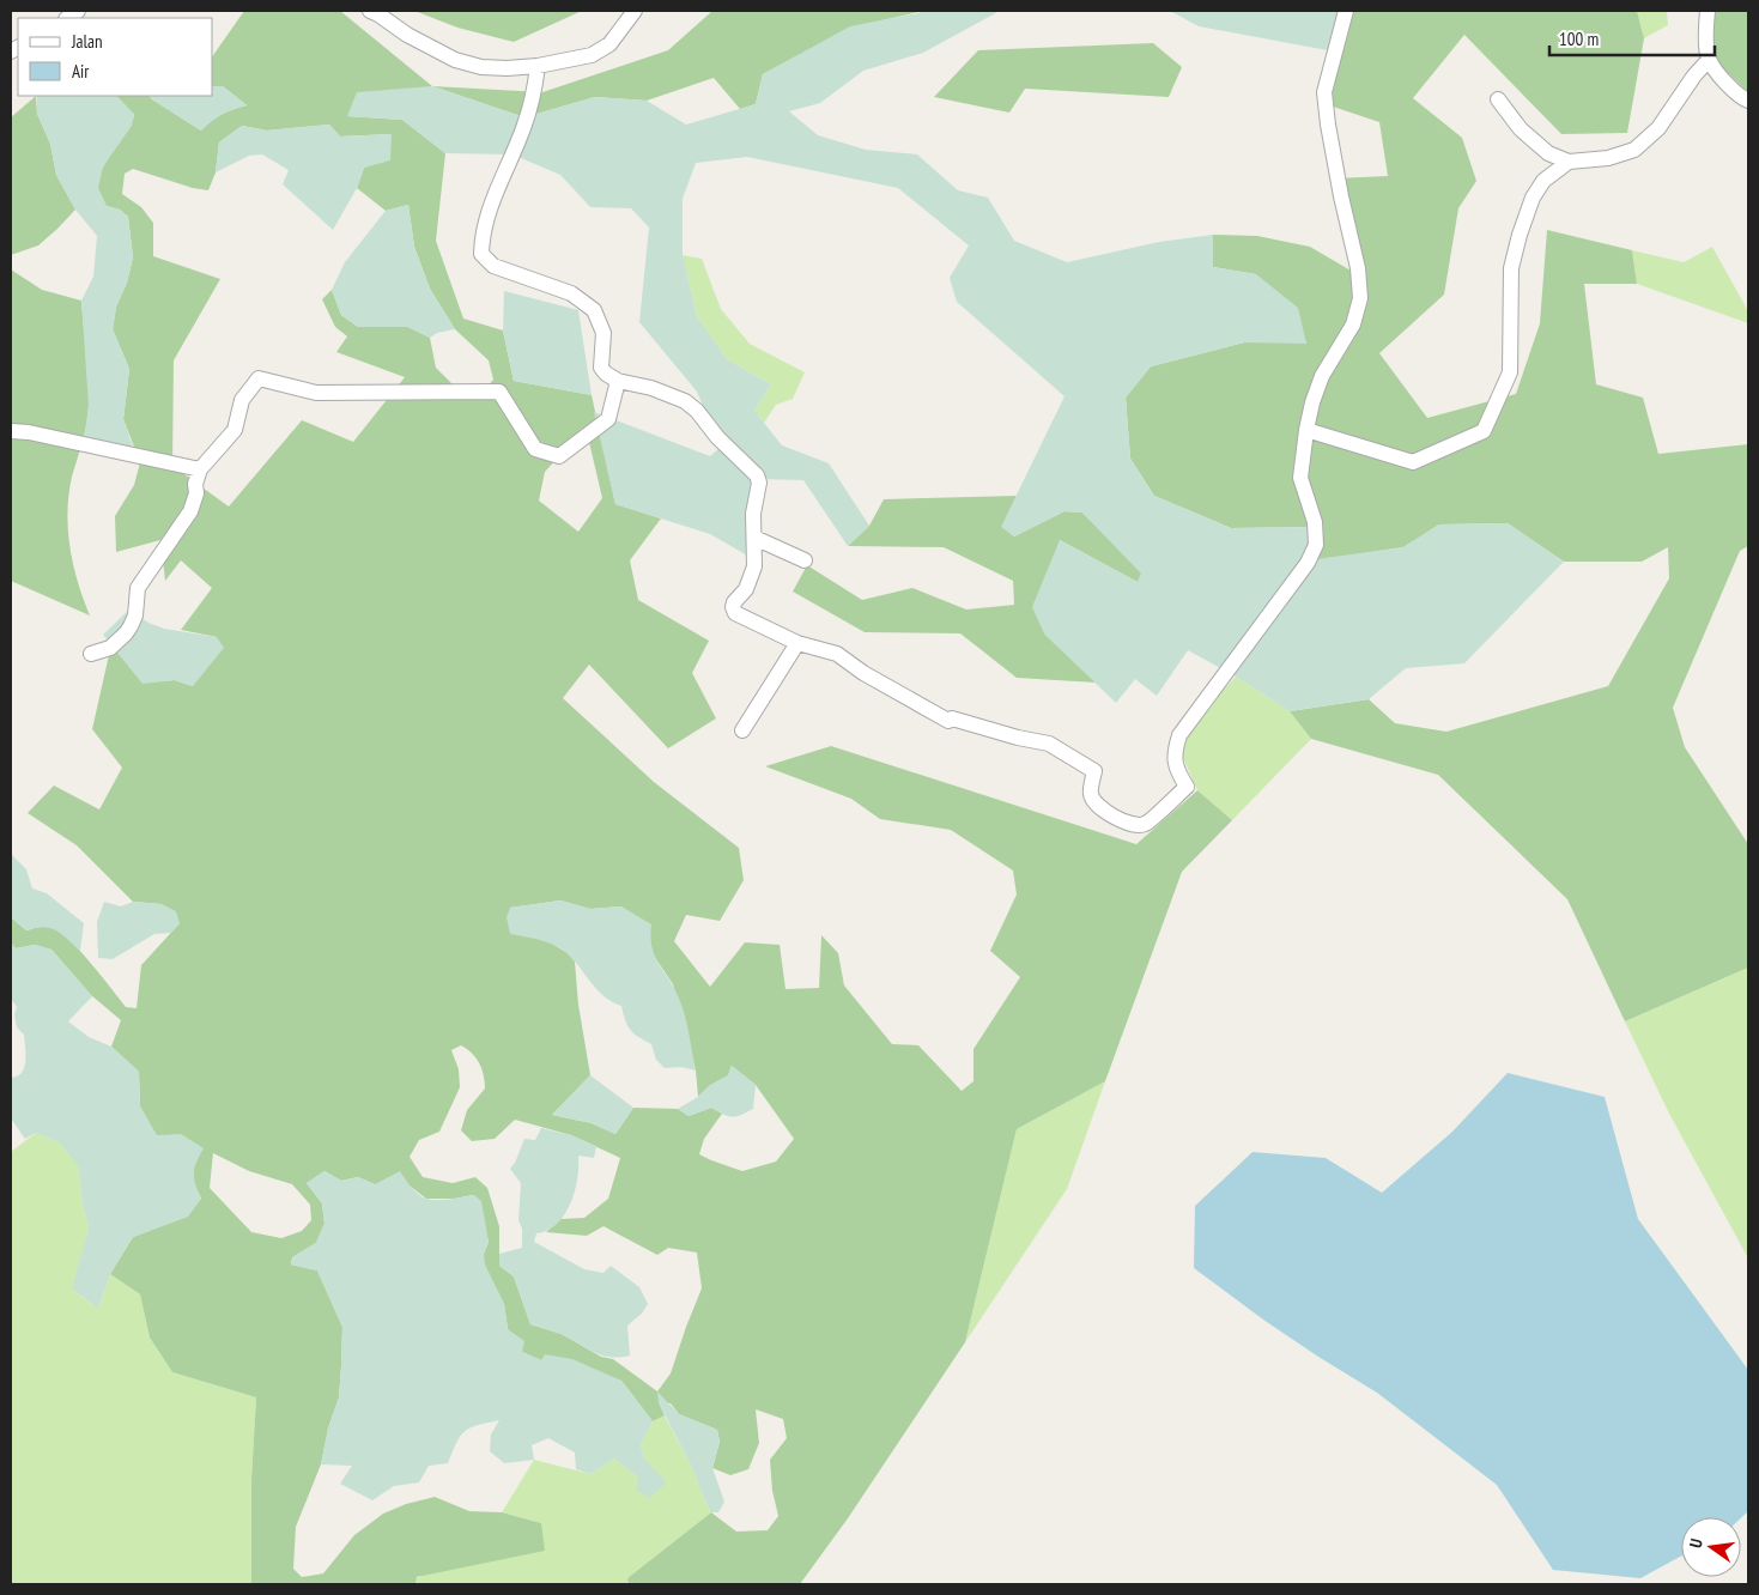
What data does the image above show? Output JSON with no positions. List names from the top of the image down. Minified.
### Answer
{"legend":["Jalan","Air"],"scale_bar":"100 m","north":"left"}
